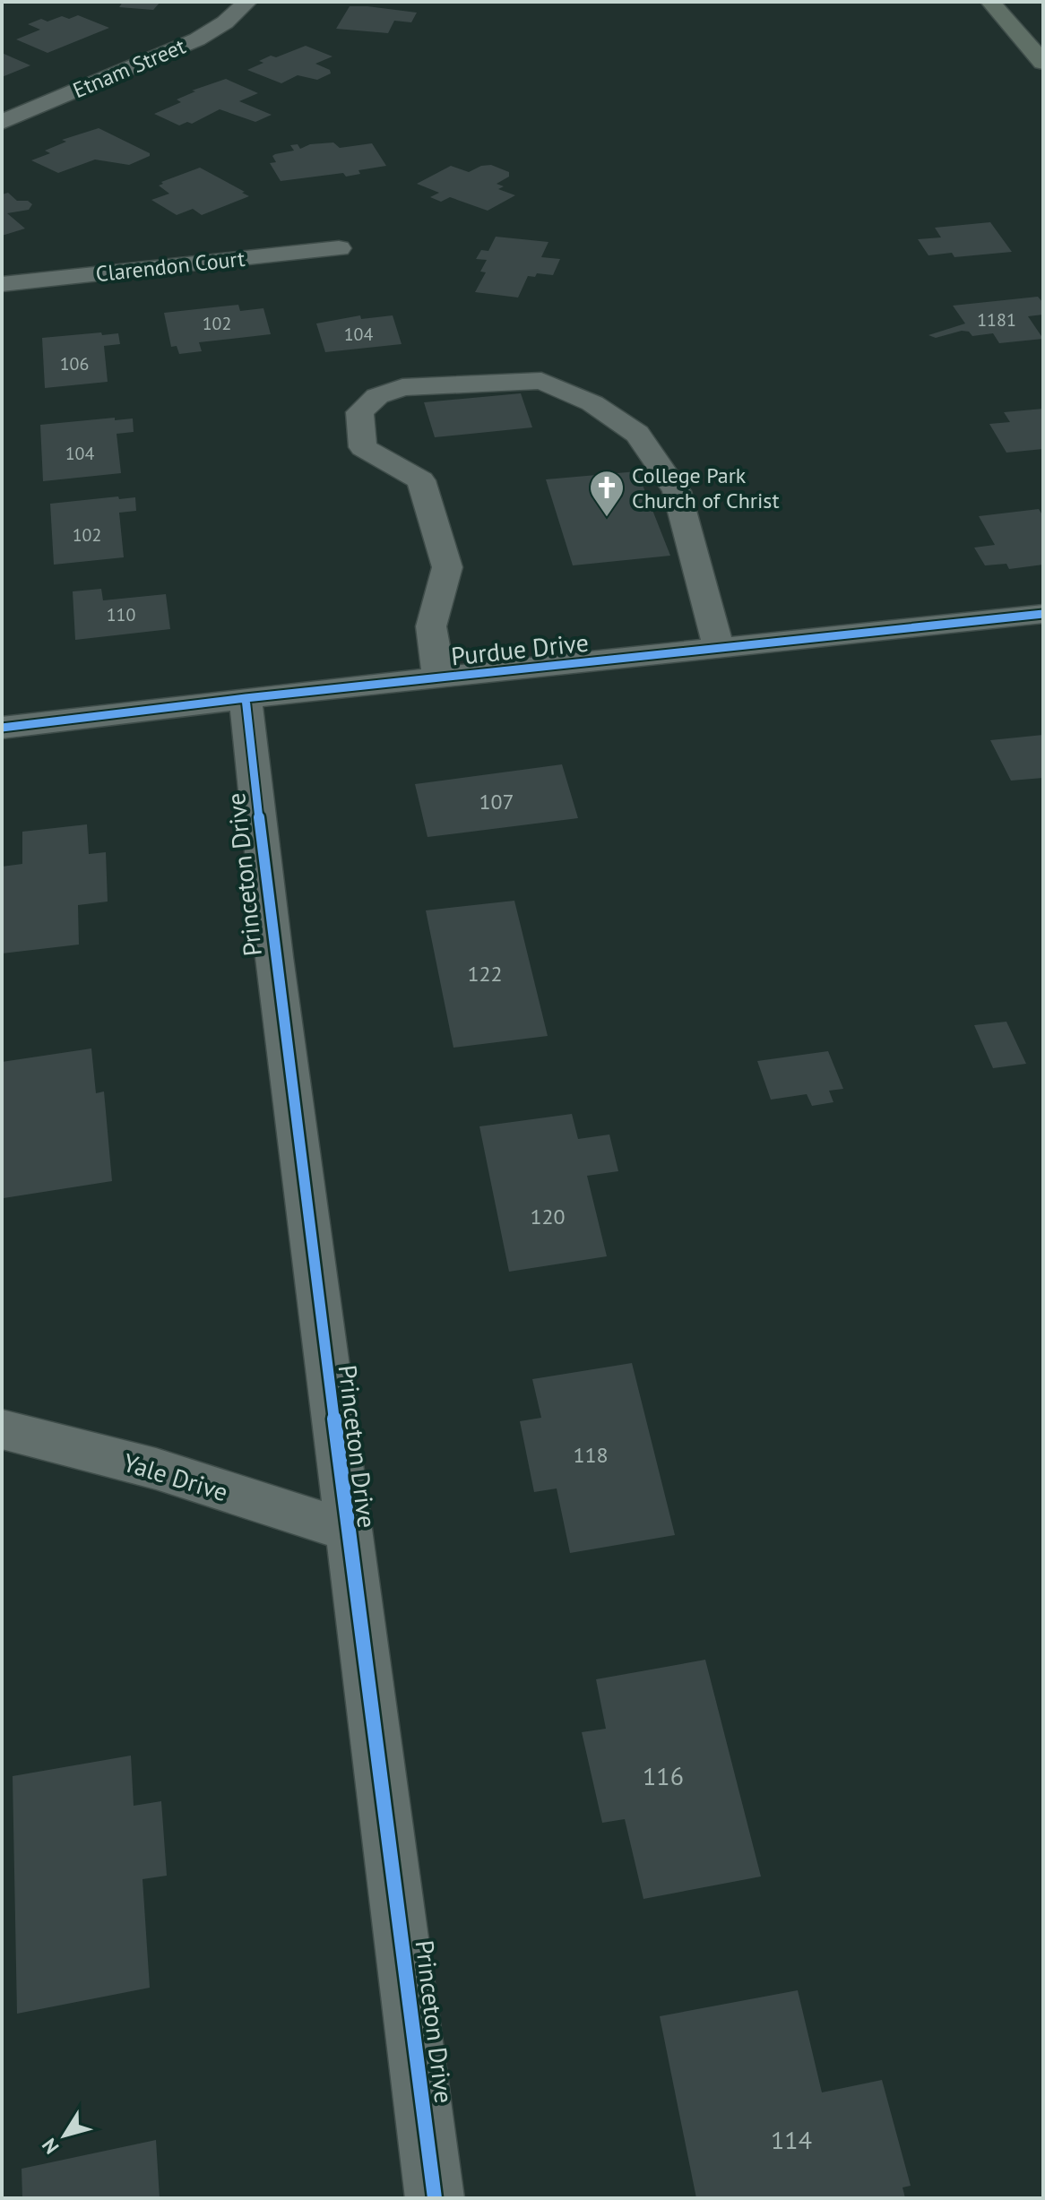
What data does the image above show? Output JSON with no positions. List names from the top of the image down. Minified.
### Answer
{"streets":{"street":["Etnam Street","Clarendon Court","Purdue Drive","Princeton Drive","Yale Drive"]},"crossings":[["Purdue Drive","Princeton Drive"],["Princeton Drive","Yale Drive"]],"places":{"church":["College Park Church of Christ"]},"house_numbers":["1181","102","104","106","104","102","110","107","122","120","118","116","114"],"north":"bottom left"}
